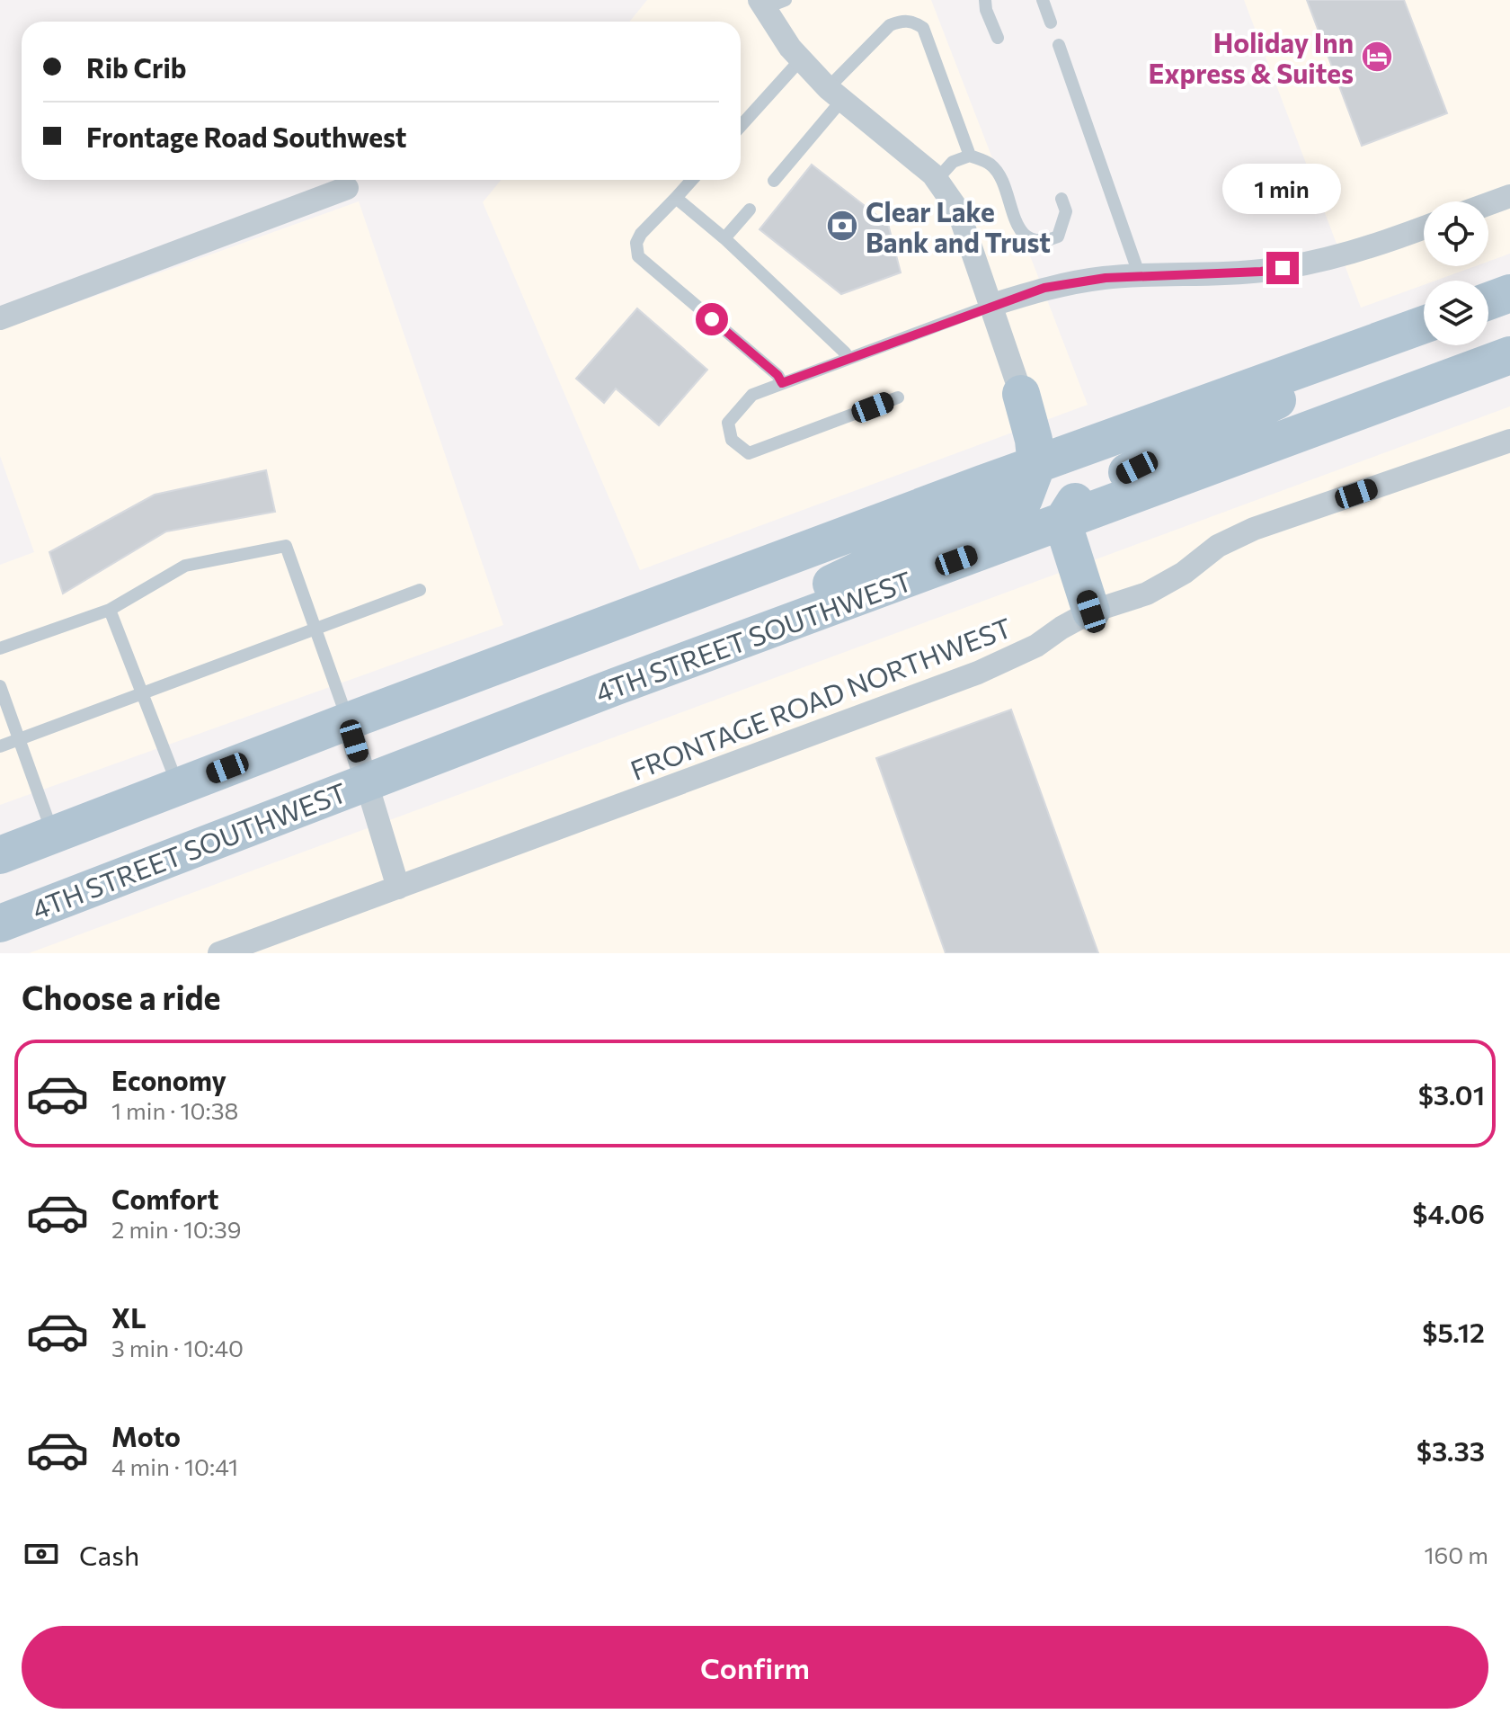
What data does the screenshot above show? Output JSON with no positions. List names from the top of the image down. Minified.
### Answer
{"streets":{"main road":["4TH STREET SOUTHWEST"],"street":["FRONTAGE ROAD NORTHWEST"]},"places":{"hotel":["Holiday Inn Express & Suites"],"bank":["Clear Lake Bank and Trust"]},"page":{"banner":["Rib Crib","Frontage Road Southwest"],"bubble":"1 min","heading":"Choose a ride","list":[{"name":"Economy","note":"1 min · 10:38","value":"$3.01"},{"name":"Comfort","note":"2 min · 10:39","value":"$4.06"},{"name":"XL","note":"3 min · 10:40","value":"$5.12"},{"name":"Moto","note":"4 min · 10:41","value":"$3.33"}],"pay":["Cash","160 m"],"buttons":"Confirm"}}
